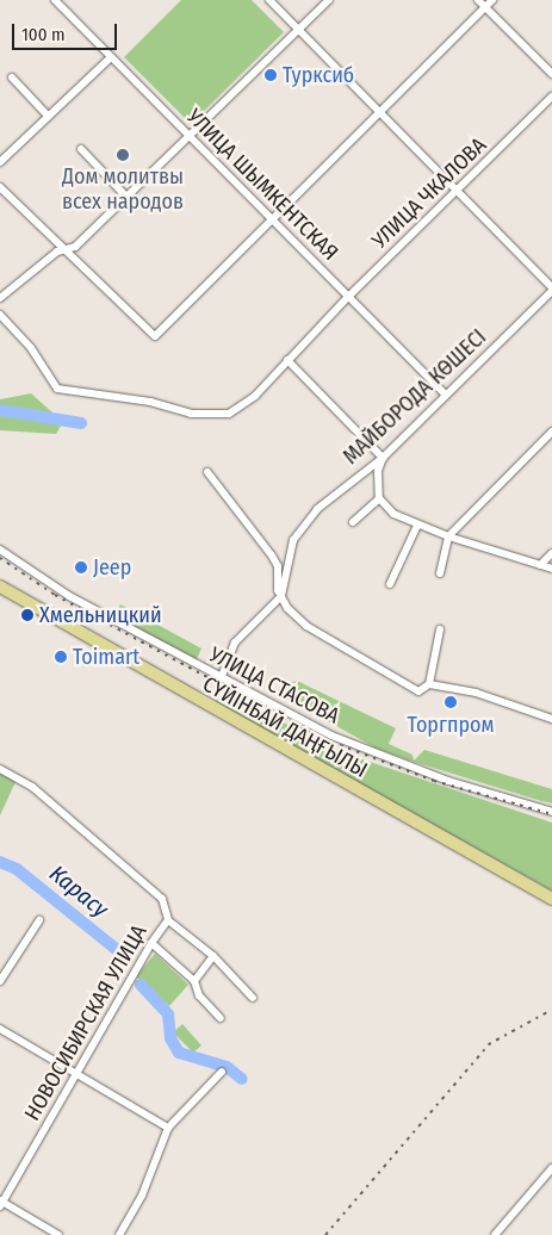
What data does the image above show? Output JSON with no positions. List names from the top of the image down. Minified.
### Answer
{"streets":{"main road":["СҮЙІНБАЙ ДАҢҒЫЛЫ"],"street":["УЛИЦА ШЫМКЕНТСКАЯ","УЛИЦА ЧКАЛОВА","МАЙБОРОДА КӨШЕСІ","УЛИЦА СТАСОВА","НОВОСИБИРСКАЯ УЛИЦА"]},"crossings":[["УЛИЦА ШЫМКЕНТСКАЯ","УЛИЦА ЧКАЛОВА"],["УЛИЦА ШЫМКЕНТСКАЯ","МАЙБОРОДА КӨШЕСІ"]],"water":["Карасу"],"places":["Турксиб","Дом молитвы всех народов","Jeep","Хмельницкий","Toimart","Торгпром"],"scale_bar":"100 m"}
